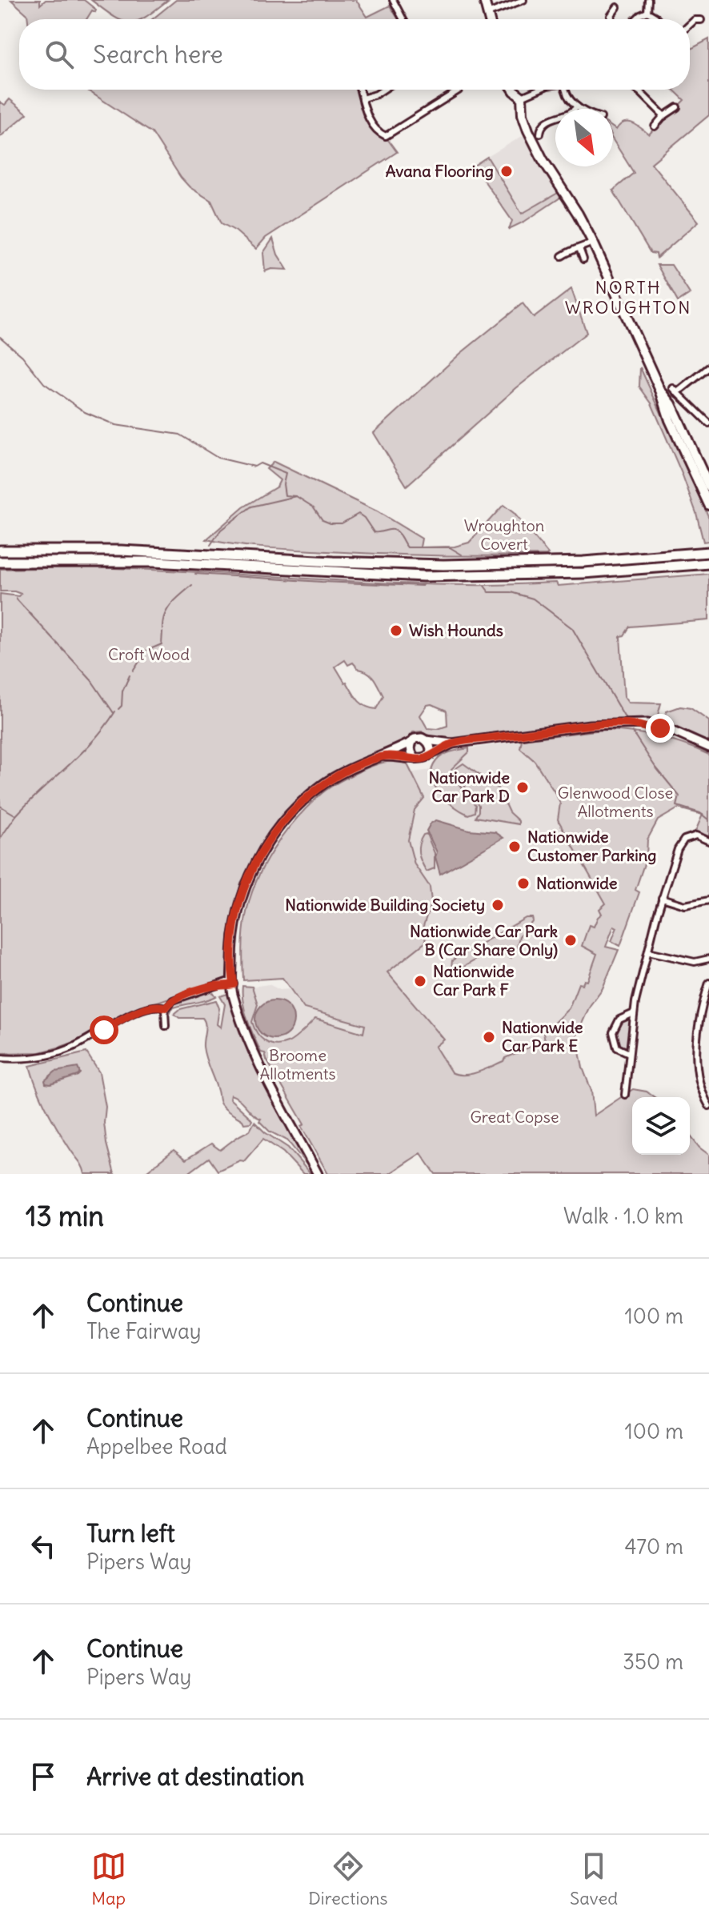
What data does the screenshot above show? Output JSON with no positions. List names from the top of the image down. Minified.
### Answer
{"districts":["NORTH WROUGHTON"],"parks":["Wroughton Covert","Croft Wood","Glenwood Close Allotments","Broome Allotments","Great Copse"],"places":["Avana Flooring","Wish Hounds","Nationwide Car Park D","Nationwide Customer Parking","Nationwide","Nationwide Building Society","Nationwide Car Park B (Car Share Only)","Nationwide Car Park F","Nationwide Car Park E"],"north":"bottom right","page":{"search":"Search here","heading":["13 min","Walk · 1.0 km"],"list":[["Continue","The Fairway","100 m"],["Continue","Appelbee Road","100 m"],["Turn left","Pipers Way","470 m"],["Continue","Pipers Way","350 m"],"Arrive at destination"],"nav":["Map","Directions","Saved"]}}
